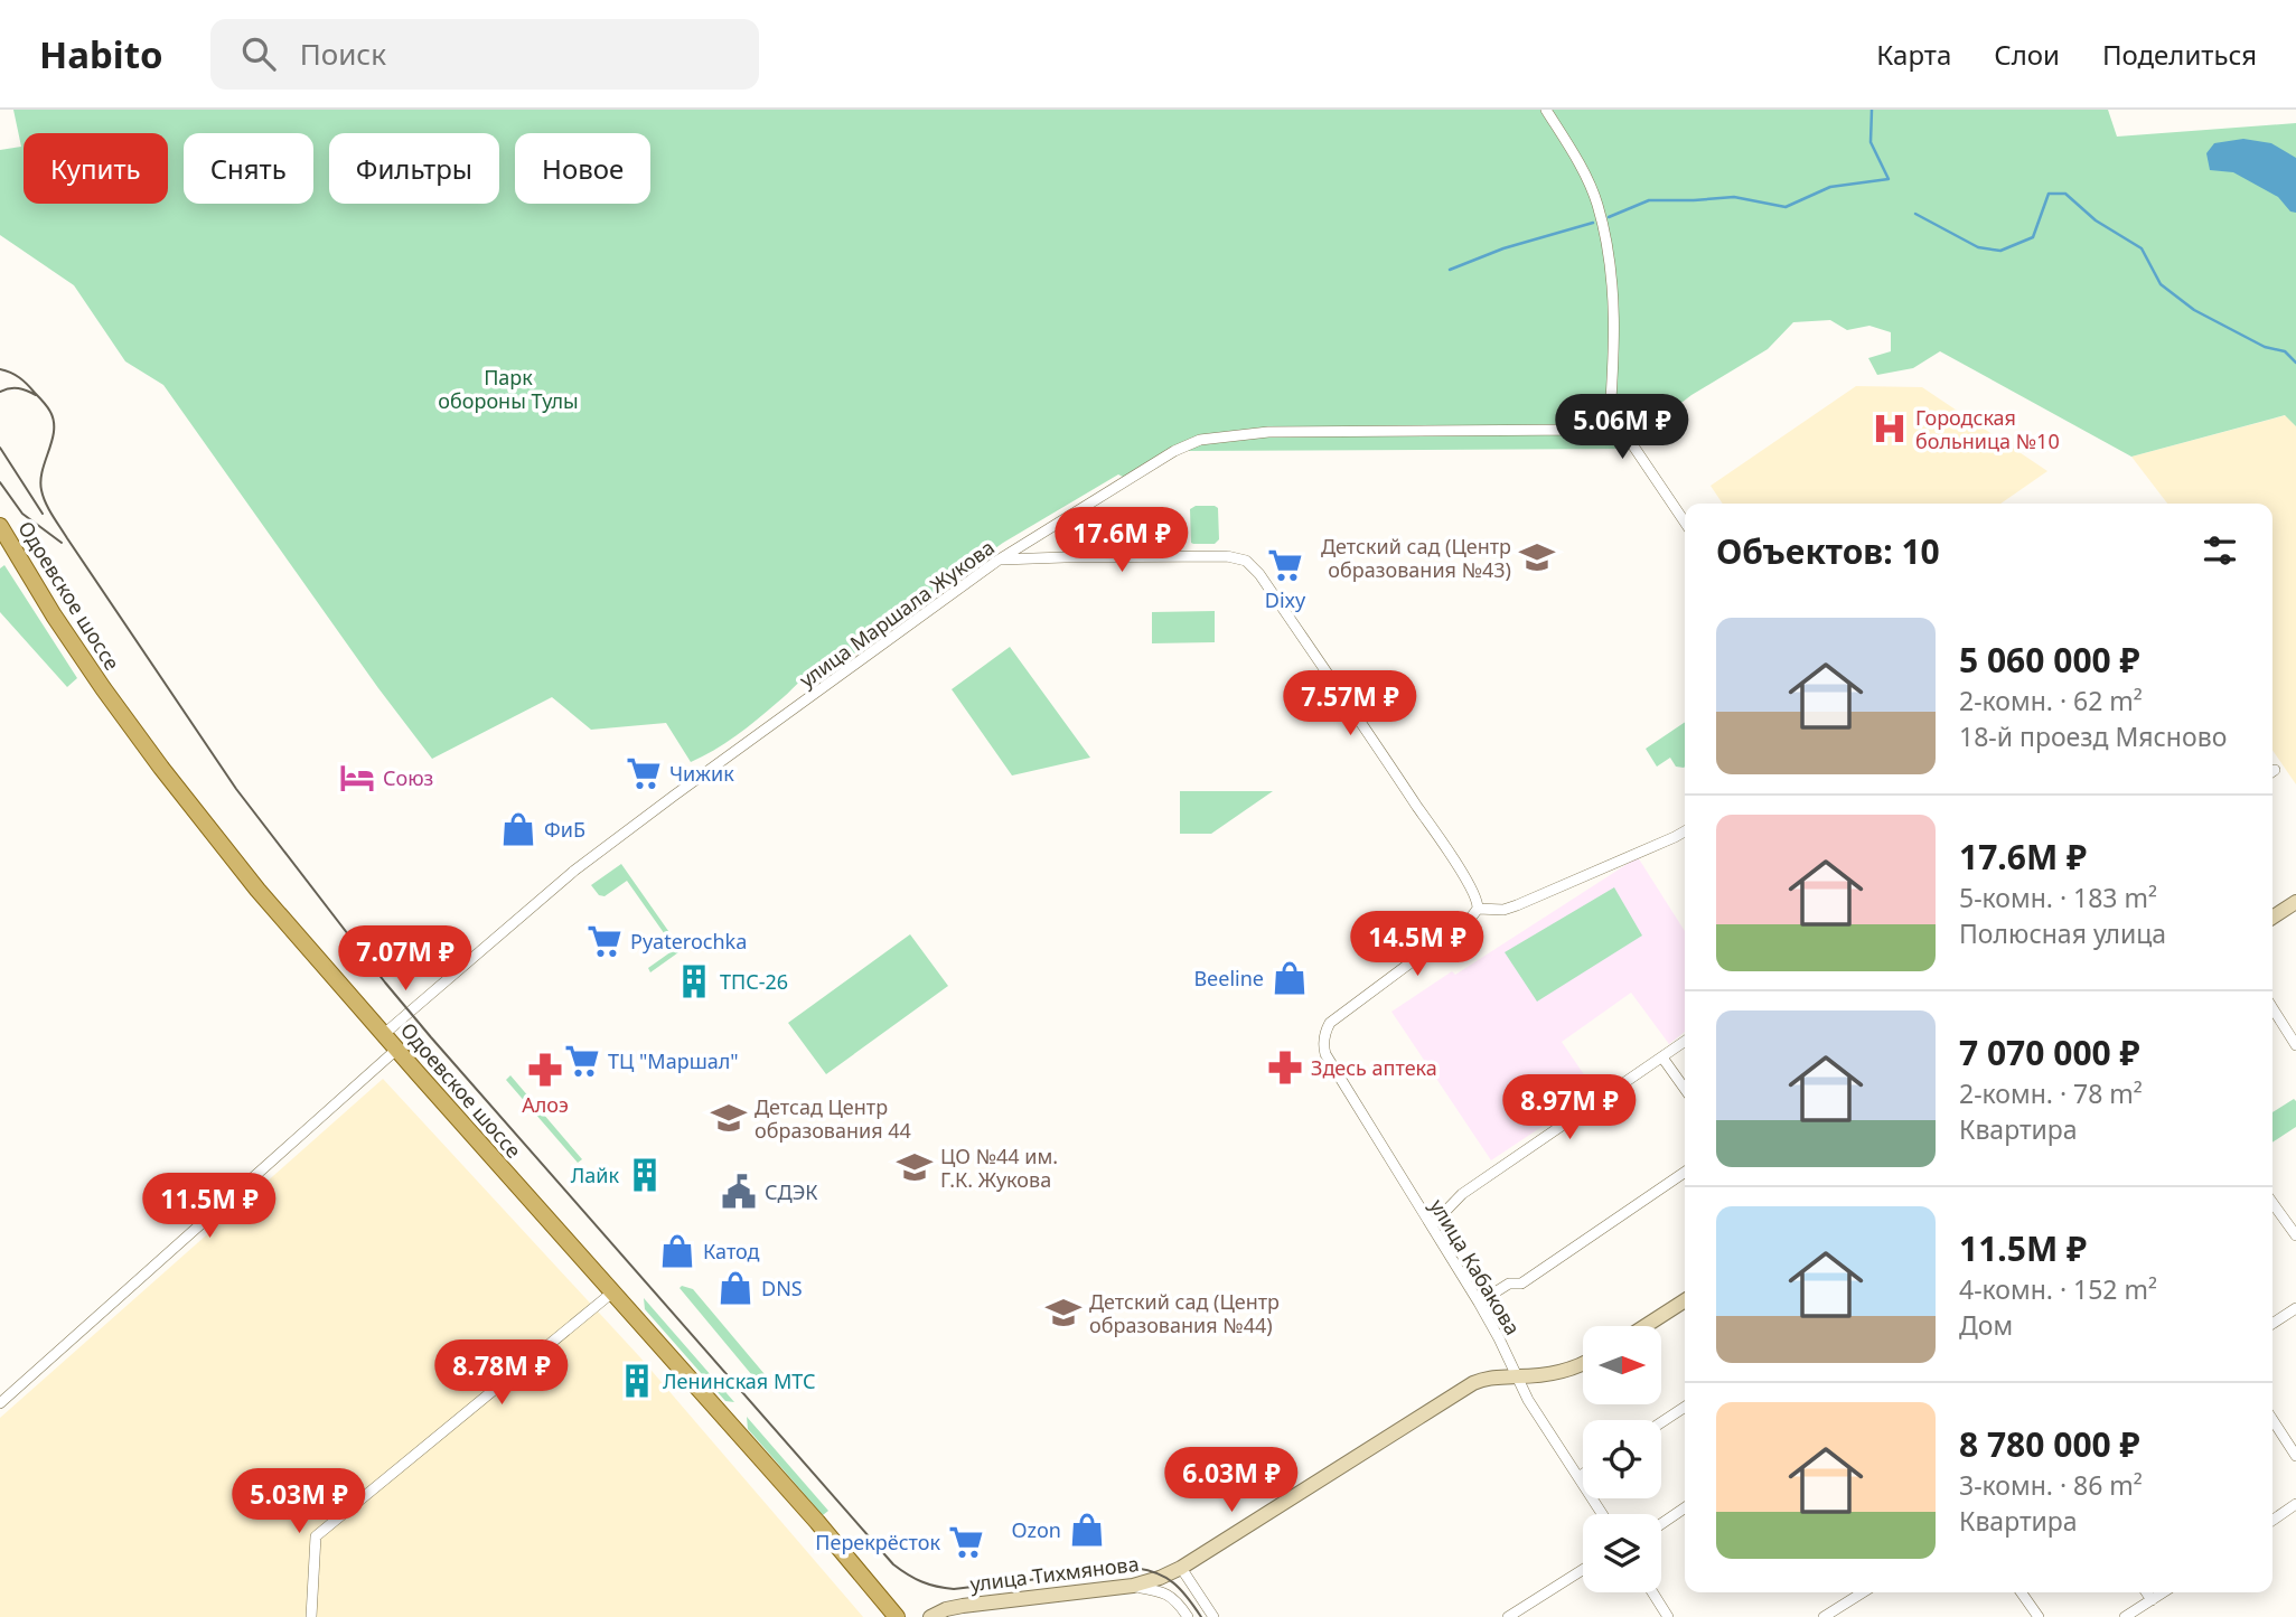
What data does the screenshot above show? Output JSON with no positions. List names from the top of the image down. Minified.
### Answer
{"streets":{"main road":["Одоевское шоссе"],"street":["улица Маршала Жукова","улица Кабакова","улица Тихмянова"]},"crossings":[["Одоевское шоссе","улица Маршала Жукова"],["улица Кабакова","улица Тихмянова"]],"parks":["Парк обороны Тулы"],"places":{"hospital":["Городская больница №10"],"school or university":["Детский сад (Центр образования №43)","Детсад Центр образования 44","ЦО №44 им. Г.К. Жукова","Детский сад (Центр образования №44)"],"supermarket":["Dixy","Чижик","Pyaterochka","ТЦ \"Маршал\"","Перекрёсток"],"hotel":["Союз"],"shop":["ФиБ","Beeline","Катод","DNS","Ozon"],"building":["ТПС-26","Лайк","Ленинская МТС"],"pharmacy":["Здесь аптека","Алоэ"],"public building":["СДЭК"]},"north":"right","page":{"header":"Habito","search":"Поиск","nav":["Карта","Слои","Поделиться"],"chip":["Купить","Снять","Фильтры","Новое"],"price":["5.06M ₽","17.6M ₽","7.57M ₽","14.5M ₽","7.07M ₽","8.97M ₽","11.5M ₽","8.78M ₽","6.03M ₽","5.03M ₽"],"heading":"Объектов: 10","list":[{"name":"5 060 000 ₽","note":"2-комн. · 62 m² · 18-й проезд Мясново"},{"name":"17.6M ₽","note":"5-комн. · 183 m² · Полюсная улица"},{"name":"7 070 000 ₽","note":"2-комн. · 78 m² · Квартира"},{"name":"11.5M ₽","note":"4-комн. · 152 m² · Дом"},{"name":"8 780 000 ₽","note":"3-комн. · 86 m² · Квартира"}]}}
